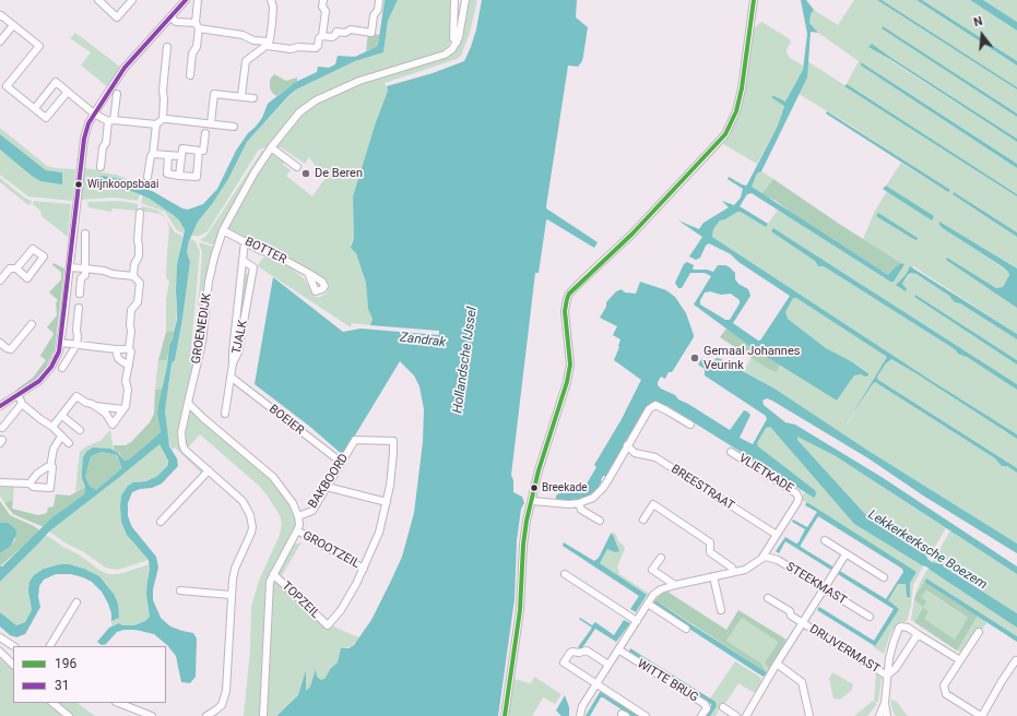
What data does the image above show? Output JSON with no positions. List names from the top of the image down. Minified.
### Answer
{"streets":{"street":["BOTTER","GROENEDIJK","TJALK","BOEIER","VLIETKADE","BAKBOORD","BREESTRAAT","GROOTZEIL","STEEKMAST","TOPZEIL","DRIJVERMAST","WITTE BRUG"]},"crossings":[["BOTTER","GROENEDIJK"],["BOTTER","TJALK"],["TJALK","BOEIER"],["BOEIER","BAKBOORD"],["VLIETKADE","BREESTRAAT"],["GROOTZEIL","TOPZEIL"]],"water":["Zandrak","Hollandsche IJssel","Lekkerkerksche Boezem"],"places":["De Beren","Wijnkoopsbaai","Gemaal Johannes Veurink","Breekade"],"lines":["transit line 196","transit line 31"],"legend":["196","31"],"north":"top"}
